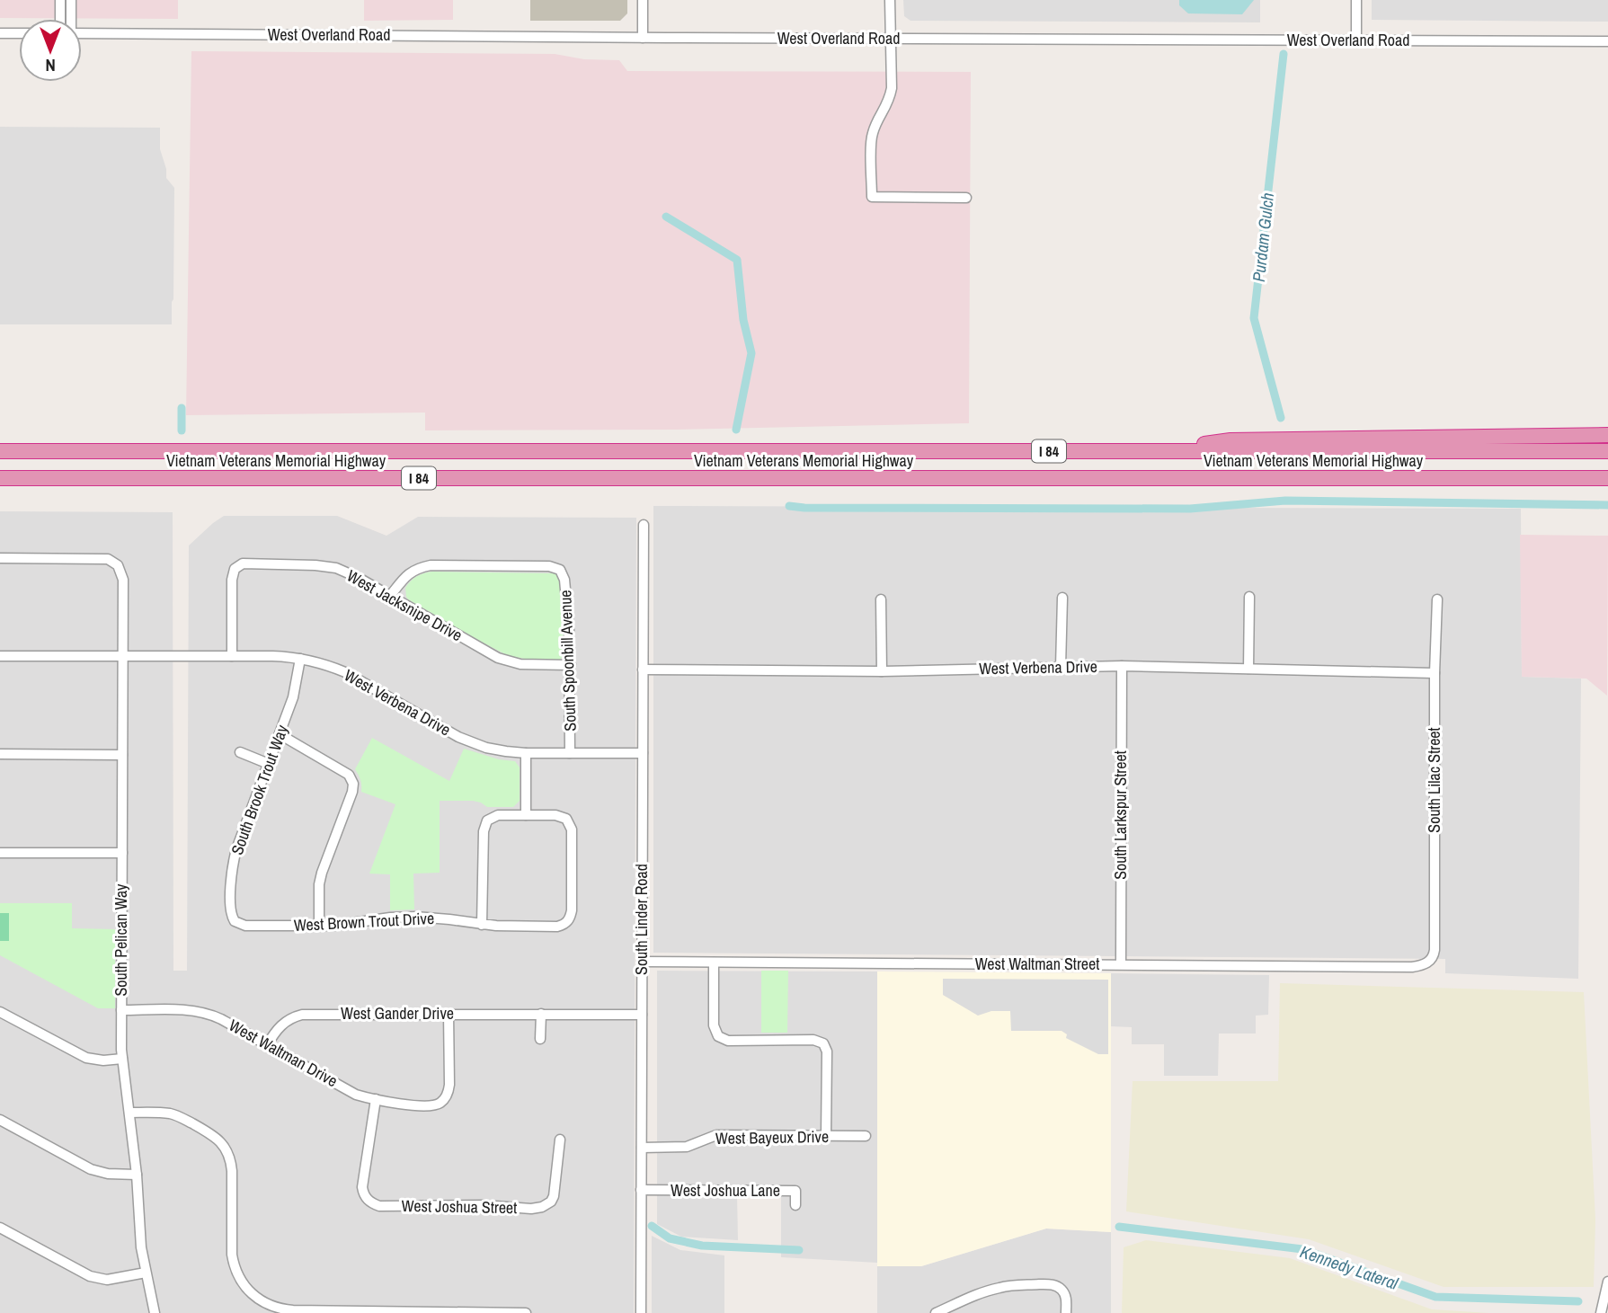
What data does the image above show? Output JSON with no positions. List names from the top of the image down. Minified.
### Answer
{"streets":{"highway":["I 84","Vietnam Veterans Memorial Highway"],"street":["West Overland Road","West Jacksnipe Drive","South Spoonbill Avenue","West Verbena Drive","South Lilac Street","South Brook Trout Way","South Larkspur Street","South Linder Road","West Brown Trout Drive","South Pelican Way","West Waltman Street","West Gander Drive","West Waltman Drive","West Bayeux Drive","West Joshua Lane","West Joshua Street"]},"crossings":[["West Jacksnipe Drive","South Spoonbill Avenue"],["West Jacksnipe Drive","West Verbena Drive"],["South Spoonbill Avenue","West Verbena Drive"],["West Verbena Drive","South Lilac Street"],["West Verbena Drive","South Brook Trout Way"],["West Verbena Drive","South Larkspur Street"],["West Verbena Drive","South Linder Road"],["West Verbena Drive","South Pelican Way"],["South Lilac Street","West Waltman Street"],["South Brook Trout Way","West Brown Trout Drive"],["South Larkspur Street","West Waltman Street"],["South Linder Road","West Waltman Street"],["South Linder Road","West Gander Drive"],["South Linder Road","West Bayeux Drive"],["South Linder Road","West Joshua Lane"],["South Pelican Way","West Waltman Drive"],["West Gander Drive","West Waltman Drive"],["West Waltman Drive","West Joshua Street"]],"water":["Purdam Gulch","Kennedy Lateral"],"north":"bottom"}
